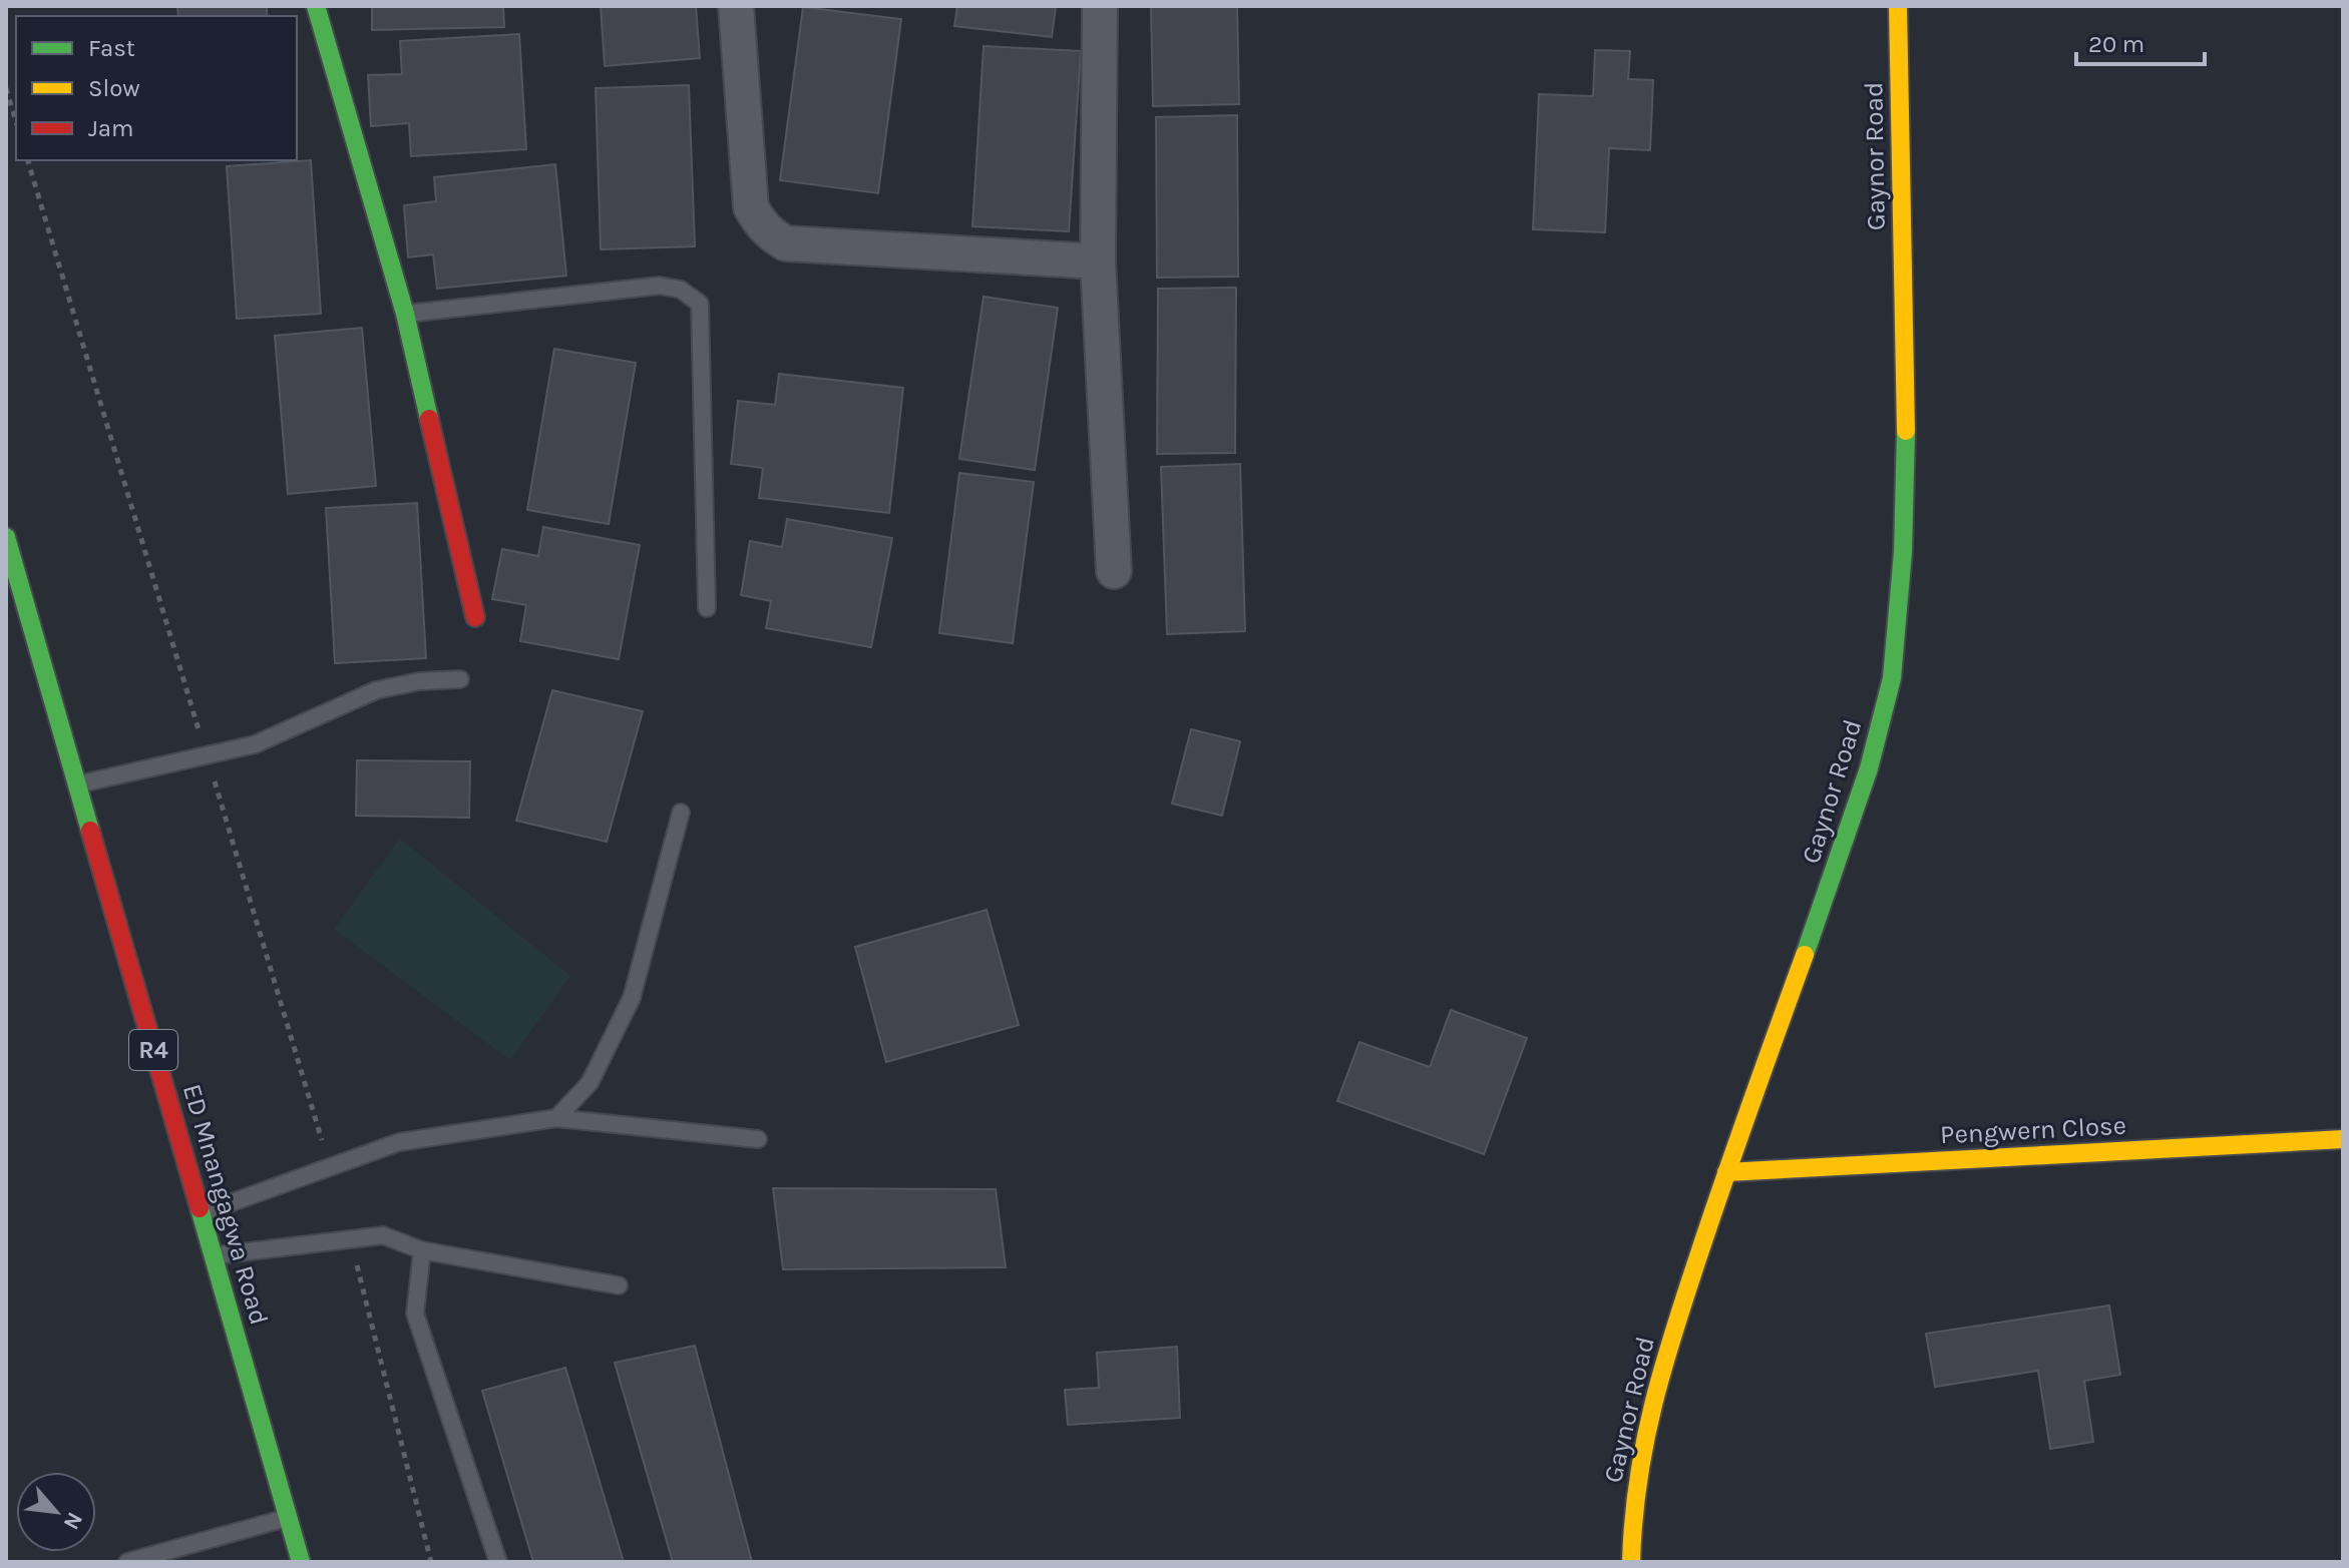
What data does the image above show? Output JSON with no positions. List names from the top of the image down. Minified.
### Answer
{"streets":{"main road":["Gaynor Road","R4","Pengwern Close","ED Mnangagwa Road"]},"crossings":[["Gaynor Road","Pengwern Close"]],"legend":["Fast","Slow","Jam"],"scale_bar":"20 m","north":"bottom right"}
